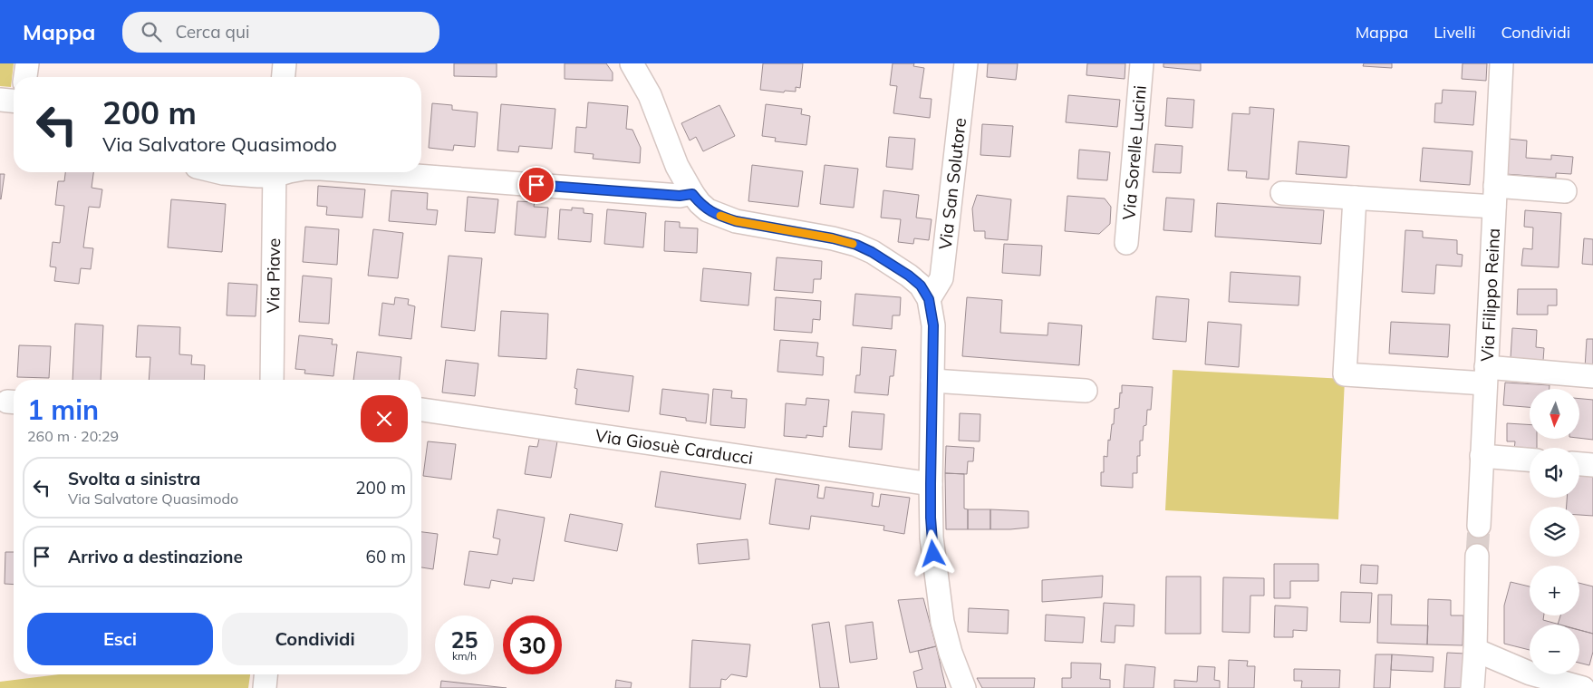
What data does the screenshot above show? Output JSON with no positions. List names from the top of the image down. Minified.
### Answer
{"streets":{"street":["Via Sorelle Lucini","Via San Solutore","Via Piave","Via Filippo Reina","Via Giosuè Carducci"]},"north":"bottom","page":{"header":"Mappa","search":"Cerca qui","nav":["Mappa","Livelli","Condividi"],"turn":["200 m","Via Salvatore Quasimodo"],"heading":["1 min","260 m · 20:29"],"map_buttons":["+","−"],"list":[{"name":"Svolta a sinistra","note":"Via Salvatore Quasimodo","value":"200 m"},{"name":"Arrivo a destinazione","value":"60 m"}],"buttons":["Esci","Condividi"],"speed":"25 km/h","limit":"30"}}
